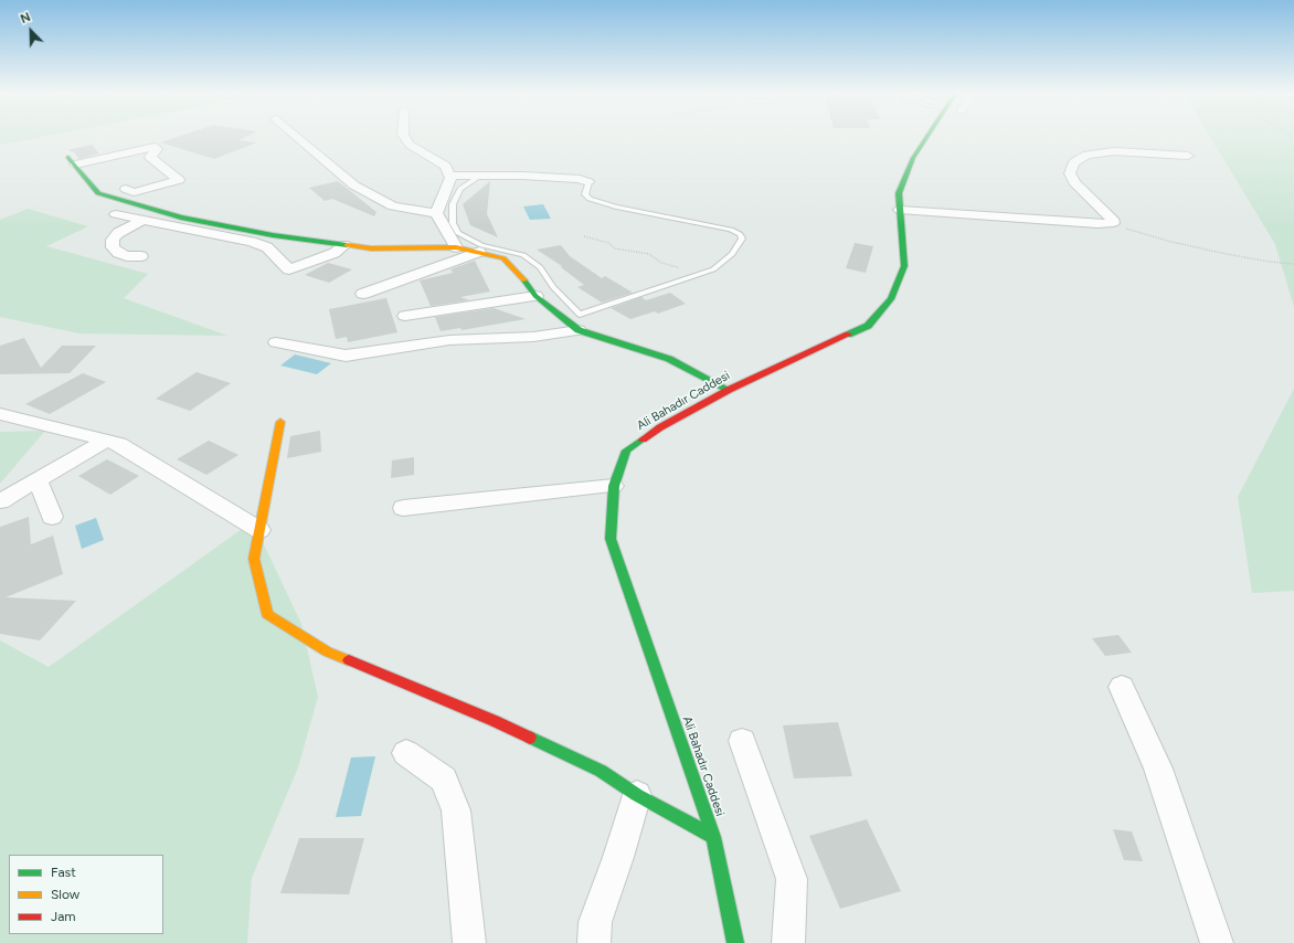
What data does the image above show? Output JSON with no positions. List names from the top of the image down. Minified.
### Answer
{"streets":{"street":["Ali Bahadır Caddesi"]},"legend":["Fast","Slow","Jam"],"north":"top left"}
